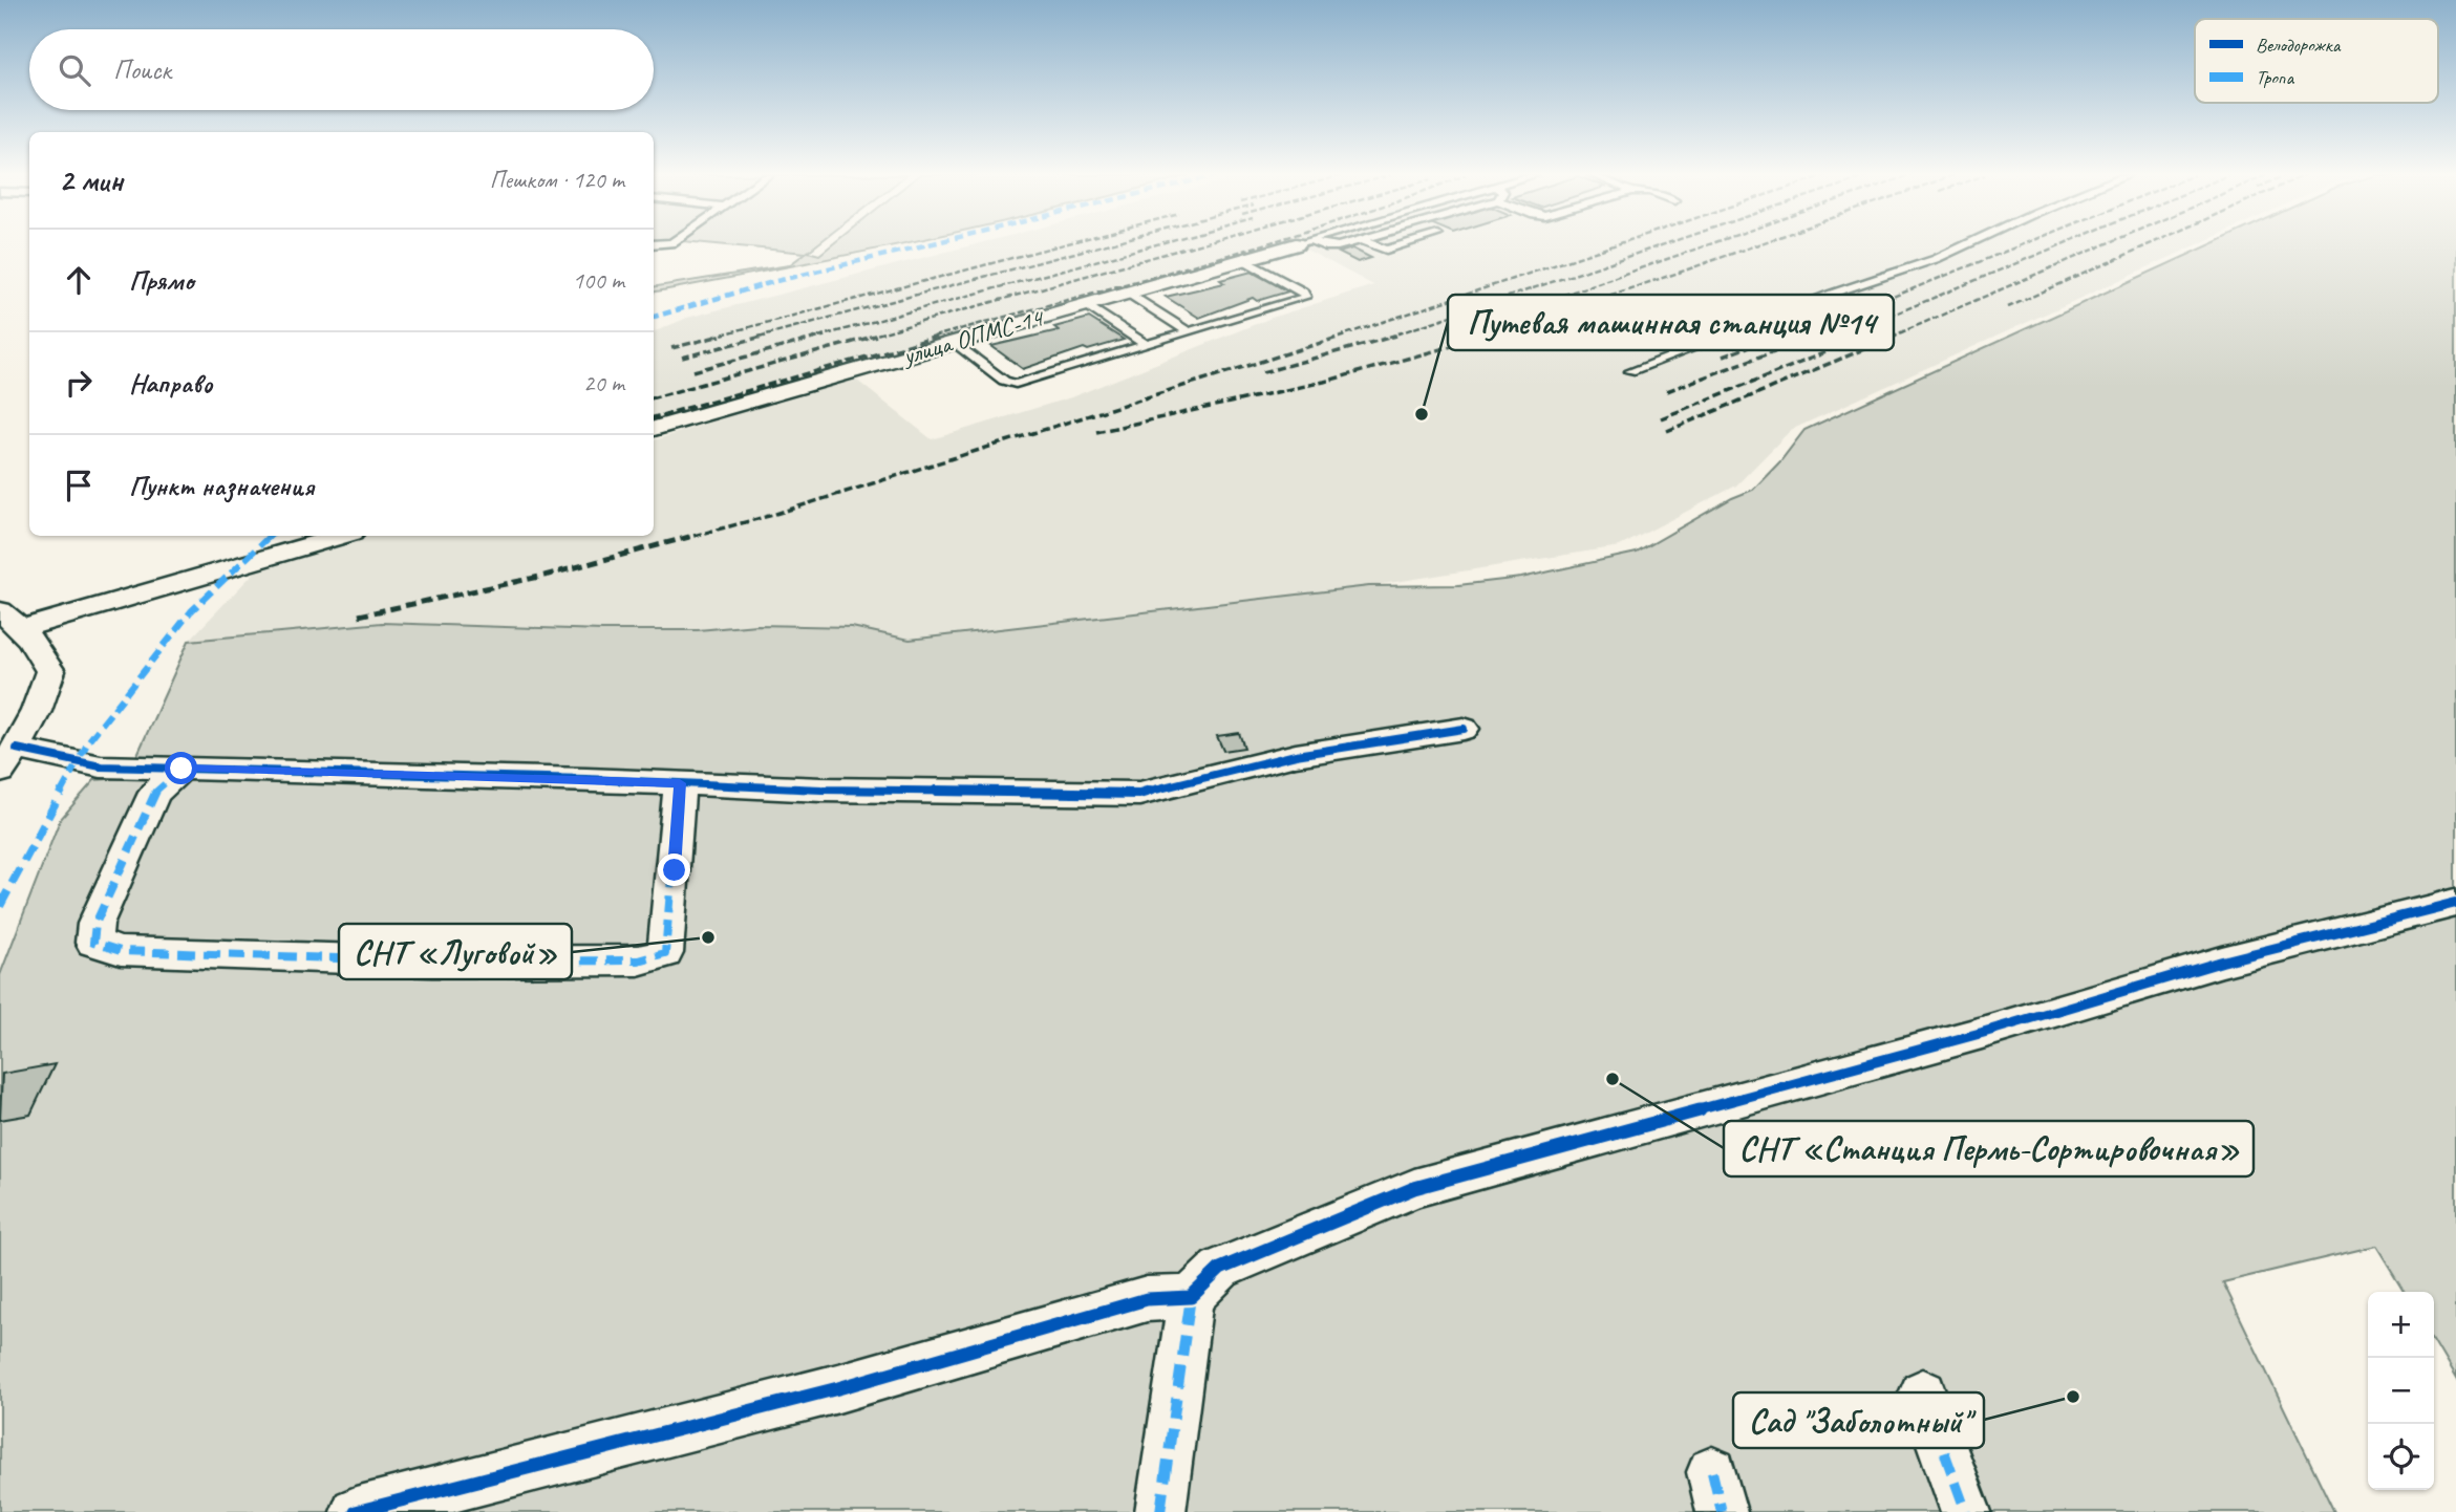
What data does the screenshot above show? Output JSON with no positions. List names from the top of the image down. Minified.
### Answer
{"streets":{"street":["улица ОПМС-14"]},"places":["Путевая машинная станция №14","СНТ «Луговой»","СНТ «Станция Пермь-Сортировочная»","Сад \"Заболотный\""],"legend":["Велодорожка","Тропа"],"page":{"search":"Поиск","heading":["2 мин","Пешком · 120 m"],"list":[["Прямо","100 m"],["Направо","20 m"],"Пункт назначения"],"map_buttons":["+","−"]}}
